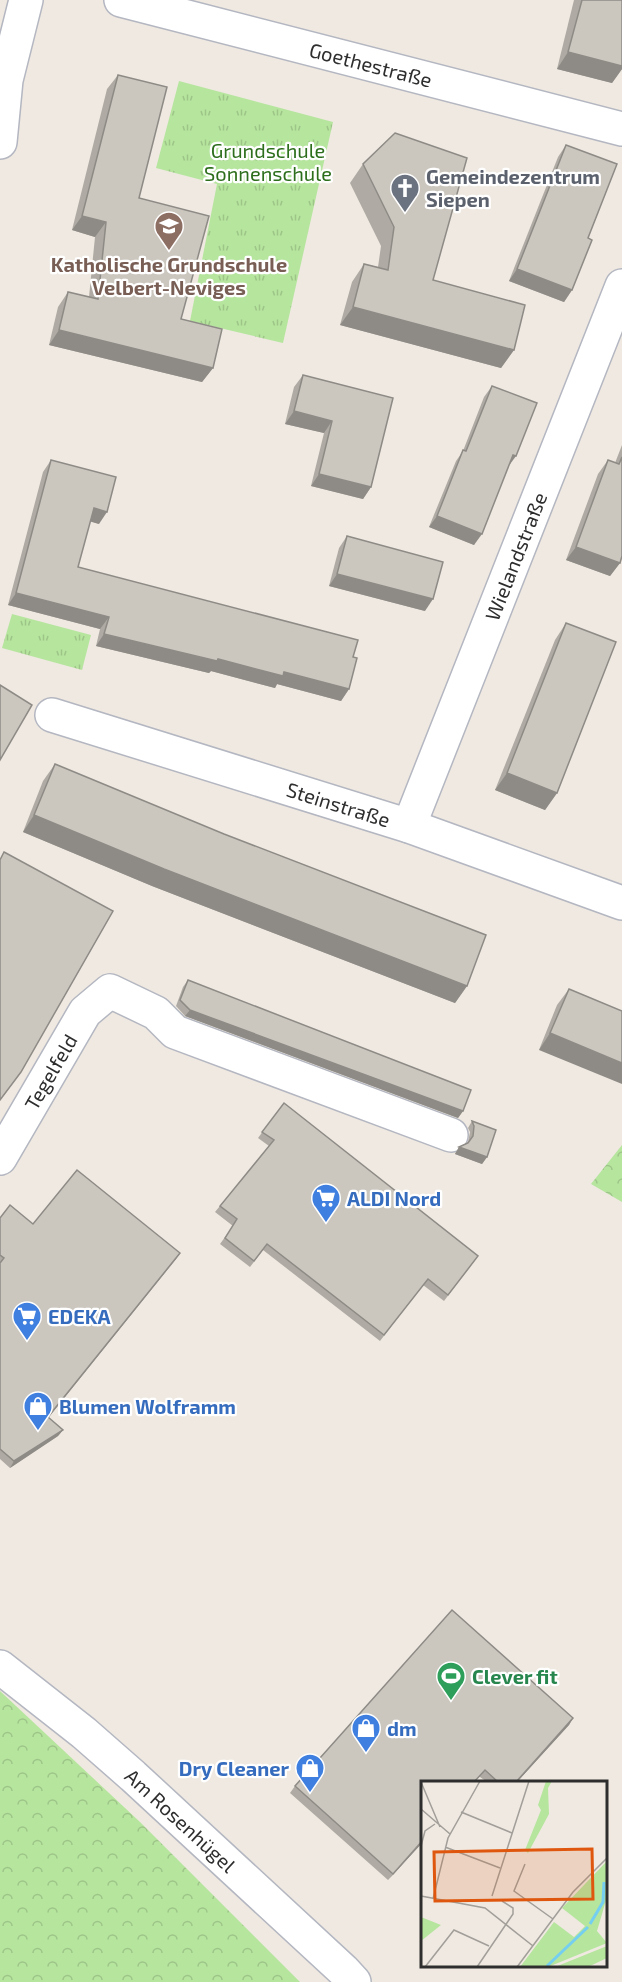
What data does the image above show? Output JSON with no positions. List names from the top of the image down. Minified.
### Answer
{"streets":{"street":["Goethestraße","Wielandstraße","Steinstraße","Tegelfeld","Am Rosenhügel"]},"crossings":[["Wielandstraße","Steinstraße"]],"parks":["Grundschule Sonnenschule"],"places":{"church":["Gemeindezentrum Siepen"],"school or university":["Katholische Grundschule Velbert-Neviges"],"supermarket":["ALDI Nord","EDEKA"],"shop":["Blumen Wolframm","dm","Dry Cleaner"],"sports":["Clever fit"]}}
